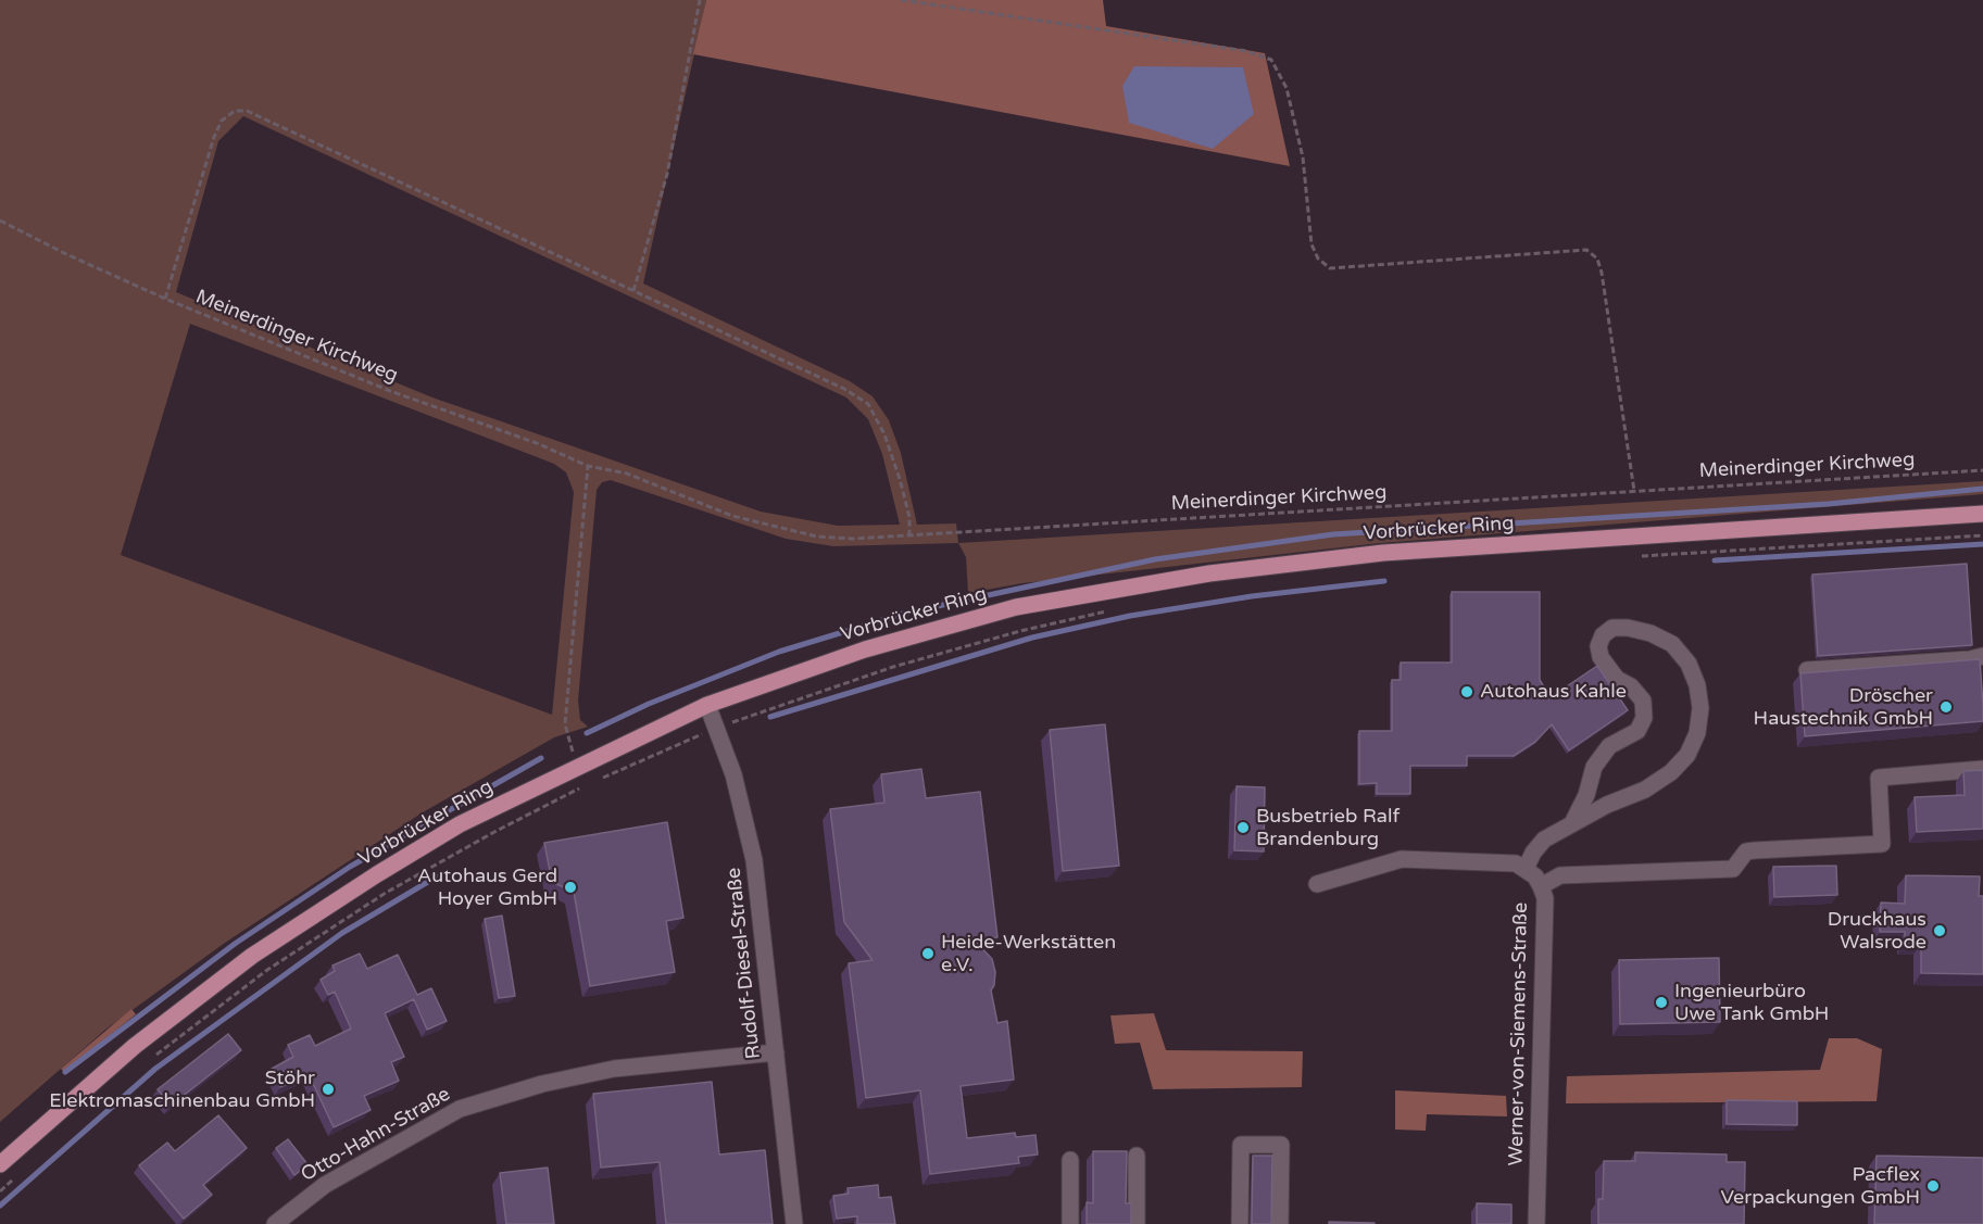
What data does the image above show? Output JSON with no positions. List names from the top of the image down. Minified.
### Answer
{"streets":{"main road":["Vorbrücker Ring"],"street":["Rudolf-Diesel-Straße","Werner-von-Siemens-Straße","Otto-Hahn-Straße"],"path":["Meinerdinger Kirchweg"]},"crossings":[["Vorbrücker Ring","Rudolf-Diesel-Straße"],["Rudolf-Diesel-Straße","Otto-Hahn-Straße"]],"places":["Autohaus Kahle","Dröscher Haustechnik GmbH","Busbetrieb Ralf Brandenburg","Autohaus Gerd Hoyer GmbH","Druckhaus Walsrode","Heide-Werkstätten e.V.","Ingenieurbüro Uwe Tank GmbH","Stöhr Elektromaschinenbau GmbH","Pacflex Verpackungen GmbH"]}
